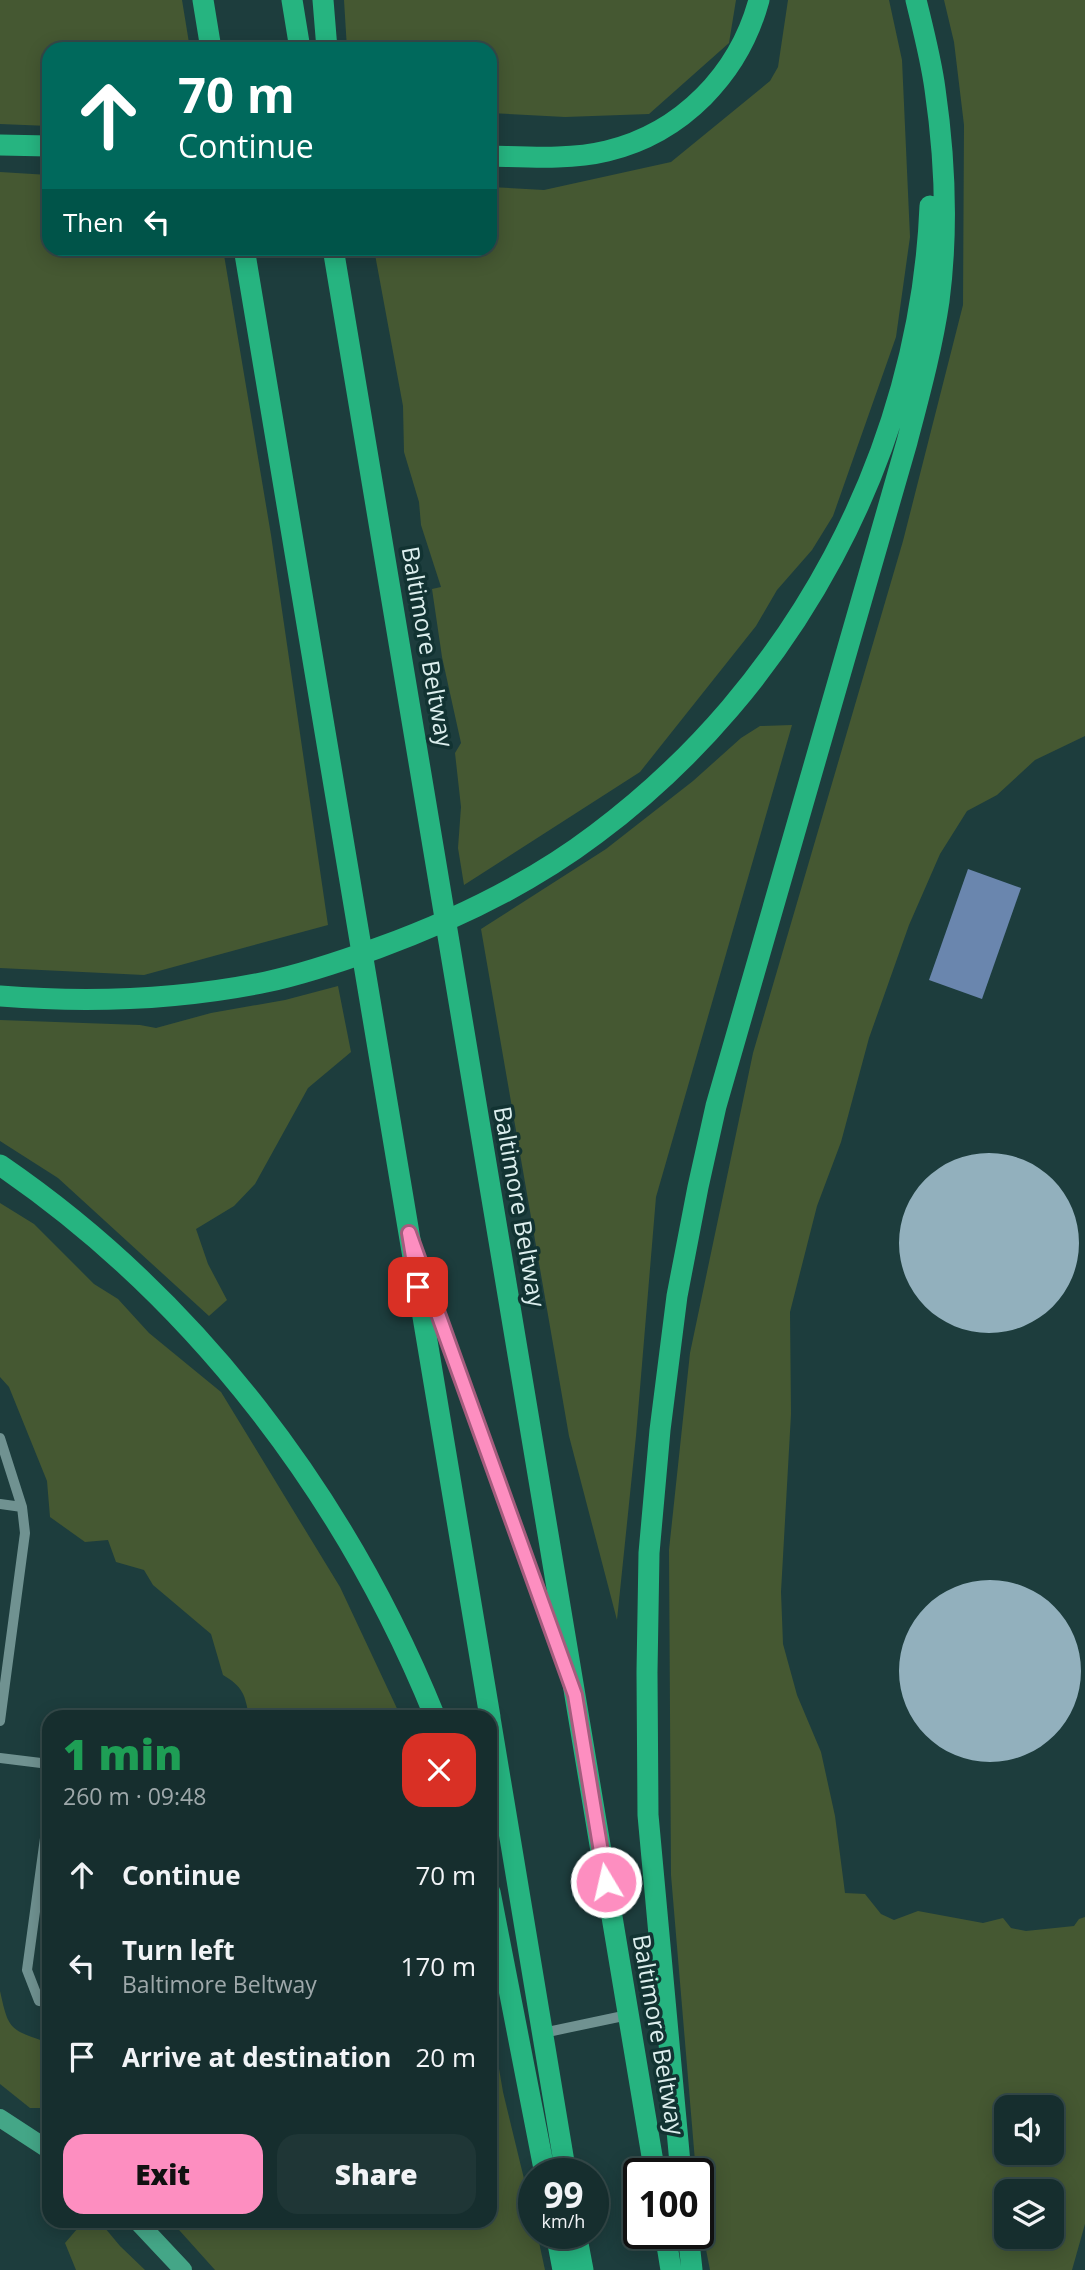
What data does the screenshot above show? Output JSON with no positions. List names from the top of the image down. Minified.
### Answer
{"streets":{"highway":["Baltimore Beltway"]},"page":{"turn":["70 m","Continue"],"then":"Then","heading":["1 min","260 m · 09:48"],"list":[{"name":"Continue","value":"70 m"},{"name":"Turn left","note":"Baltimore Beltway","value":"170 m"},{"name":"Arrive at destination","value":"20 m"}],"buttons":["Exit","Share"],"speed":"99 km/h","limit":"100"}}
